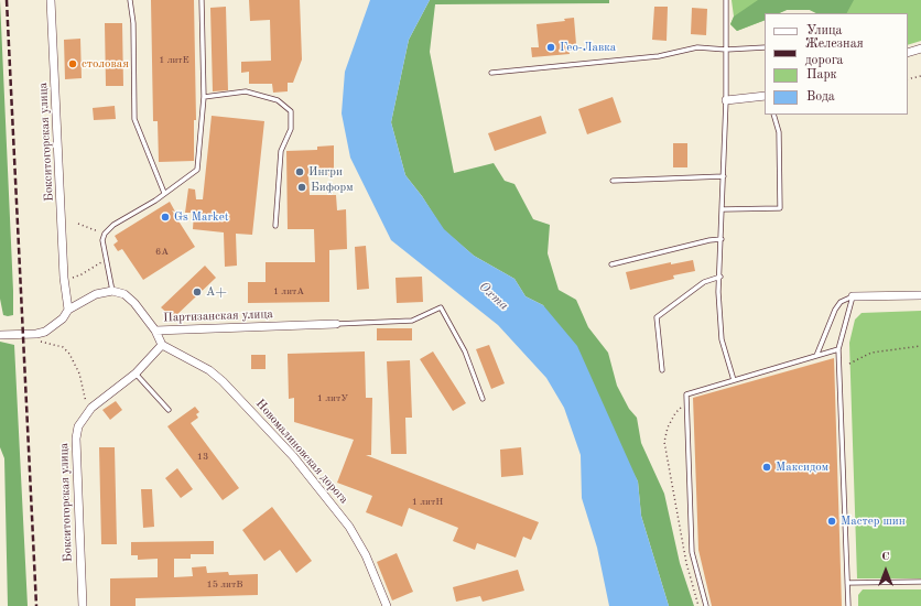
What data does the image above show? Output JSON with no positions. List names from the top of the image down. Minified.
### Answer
{"streets":{"street":["Бокситогорская улица","Партизанская улица","Новомалиновская дорога"]},"crossings":[["Бокситогорская улица","Новомалиновская дорога"]],"water":["Охта"],"places":["Гео-Лавка","столовая","Ингри","Биформ","Gs Market","А+","Максидом","Мастер шин"],"house_numbers":["1 литЕ","6А","1 литА","1 литУ","13","1 литН","15 литВ"],"legend":["Улица","Железная дорога","Парк","Вода"],"north":"top"}
